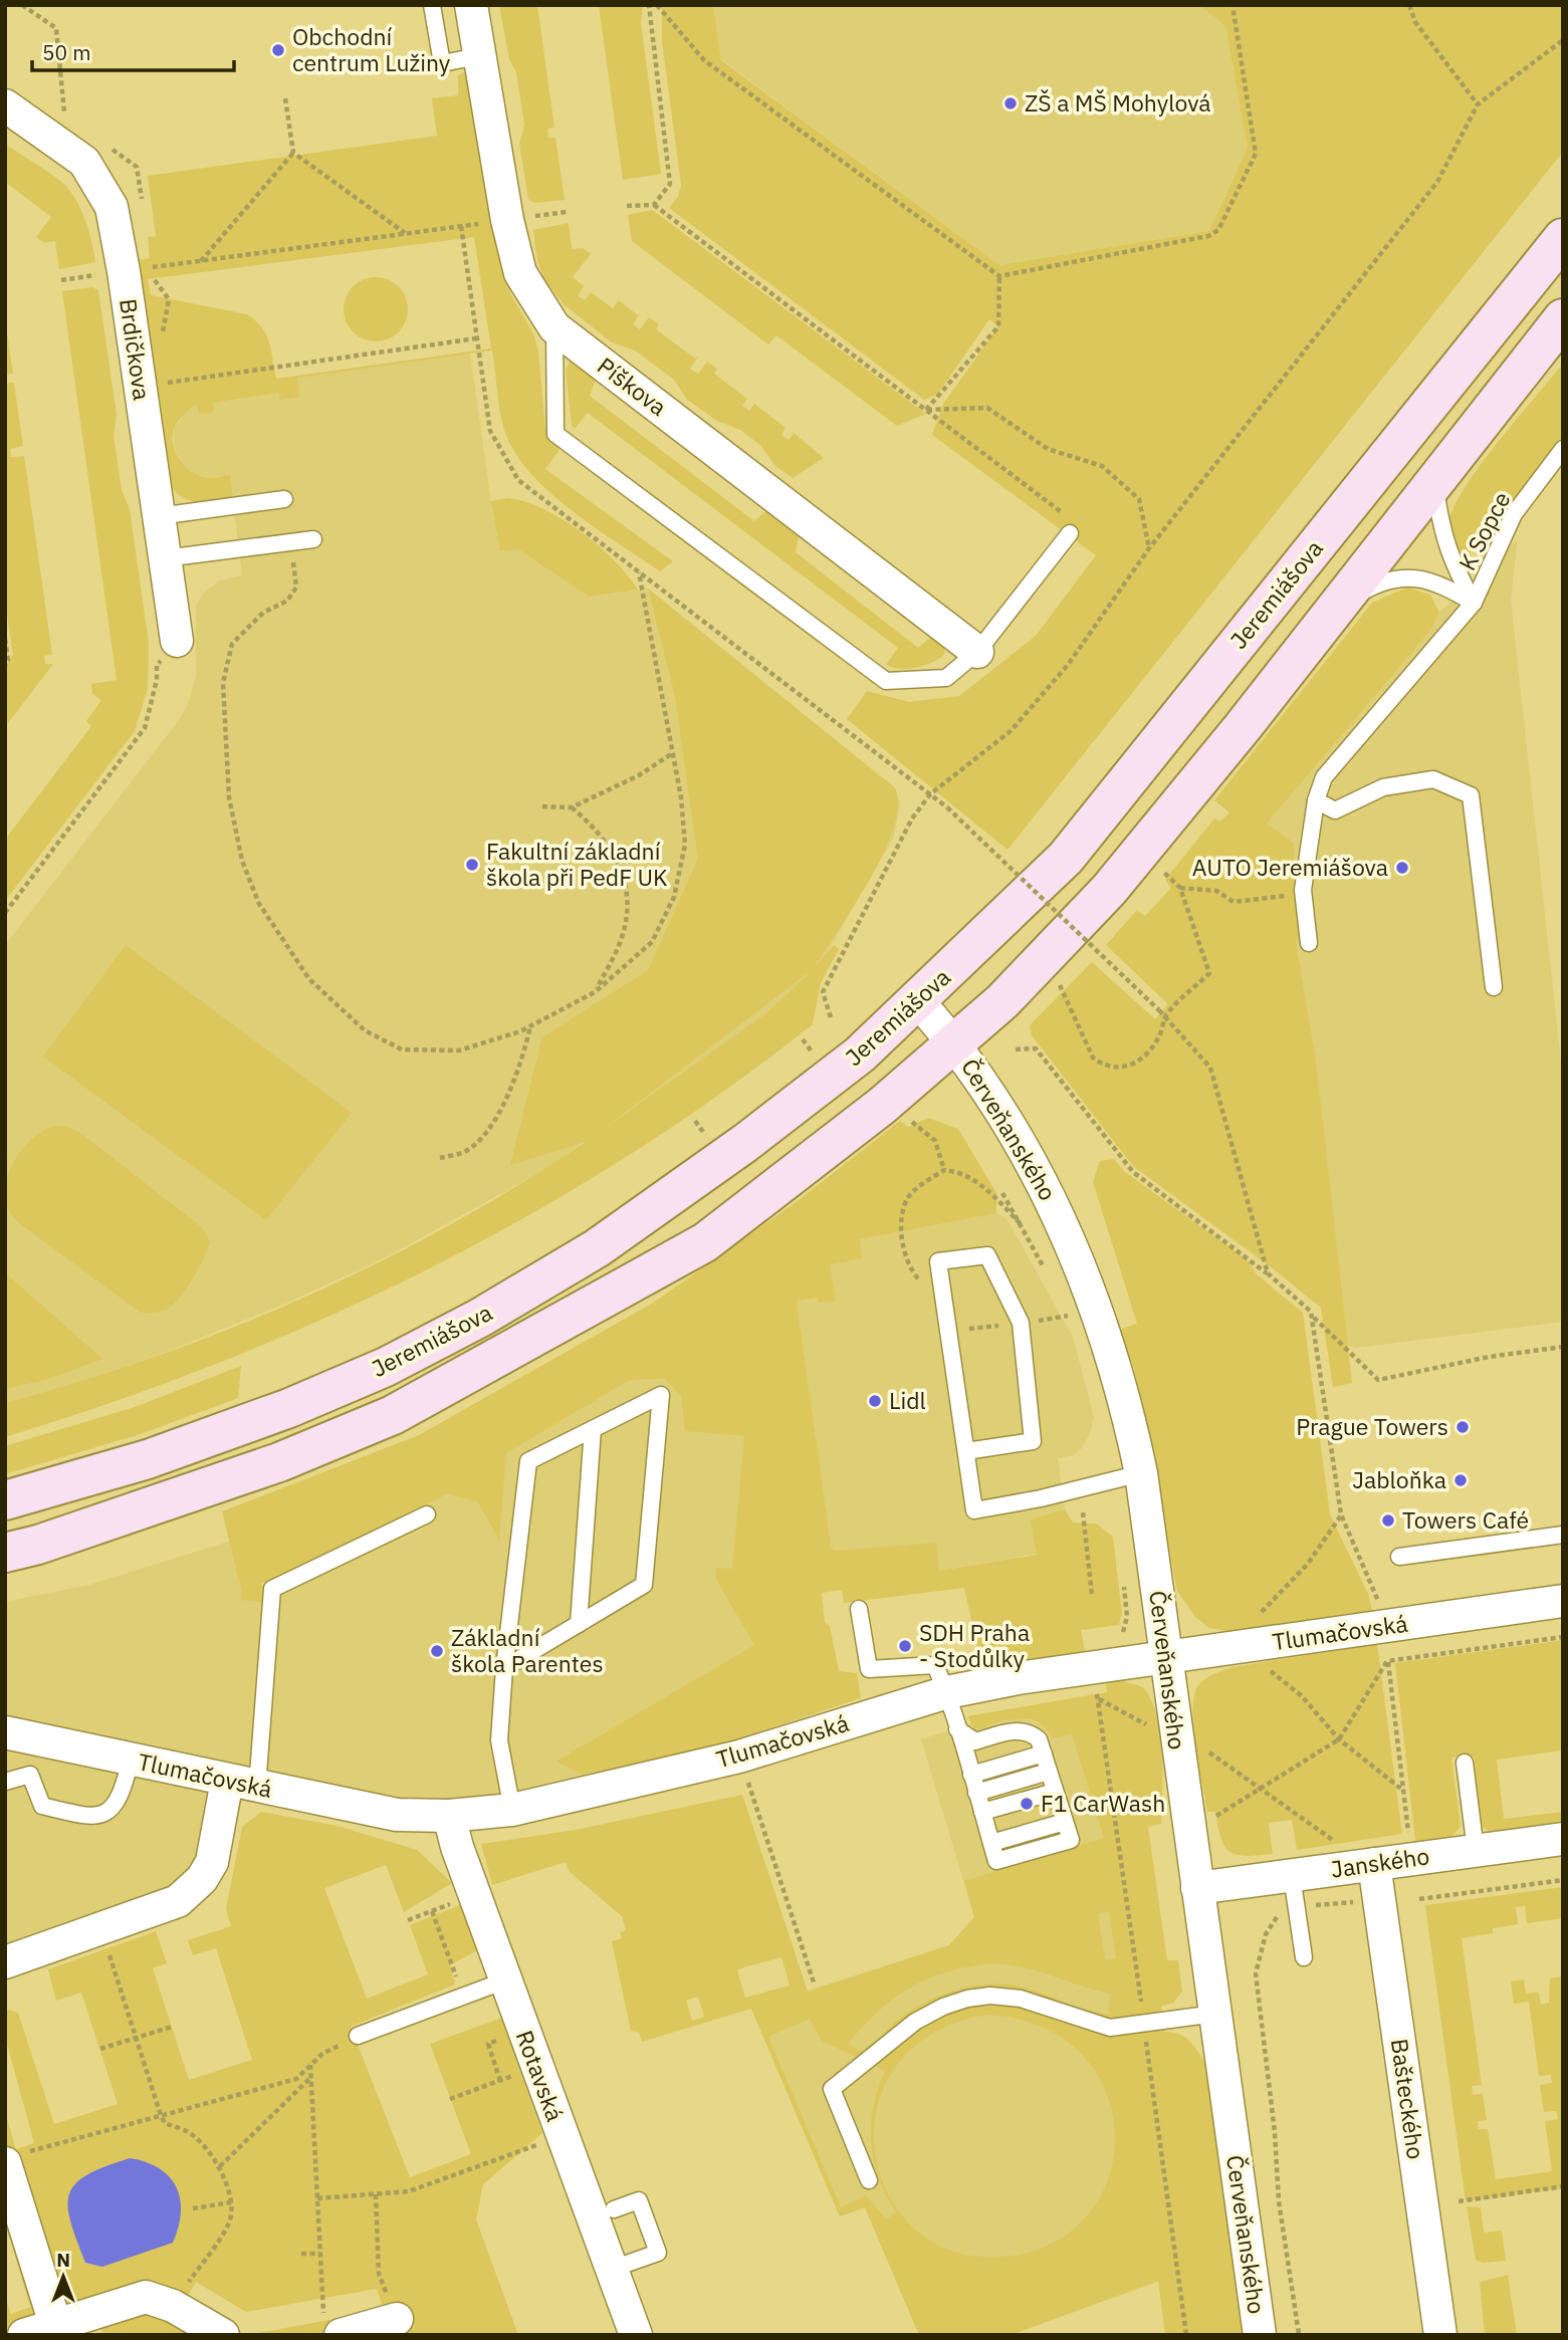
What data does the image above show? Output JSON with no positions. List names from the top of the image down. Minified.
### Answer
{"streets":{"main road":["Jeremiášova"],"street":["Brdičkova","Píškova","Červeňanského","Tlumačovská","Janského","Rotavská","Bašteckého"],"lane":["K Sopce"]},"crossings":[["Jeremiášova","Červeňanského"],["Červeňanského","Tlumačovská"],["Červeňanského","Janského"],["Tlumačovská","Rotavská"],["Janského","Bašteckého"]],"places":["Obchodní centrum Lužiny","ZŠ a MŠ Mohylová","Fakultní základní škola při PedF UK","AUTO Jeremiášova","Lidl","Prague Towers","Jabloňka","Towers Café","SDH Praha - Stodůlky","Základní škola Parentes","F1 CarWash"],"scale_bar":"50 m","north":"top"}
